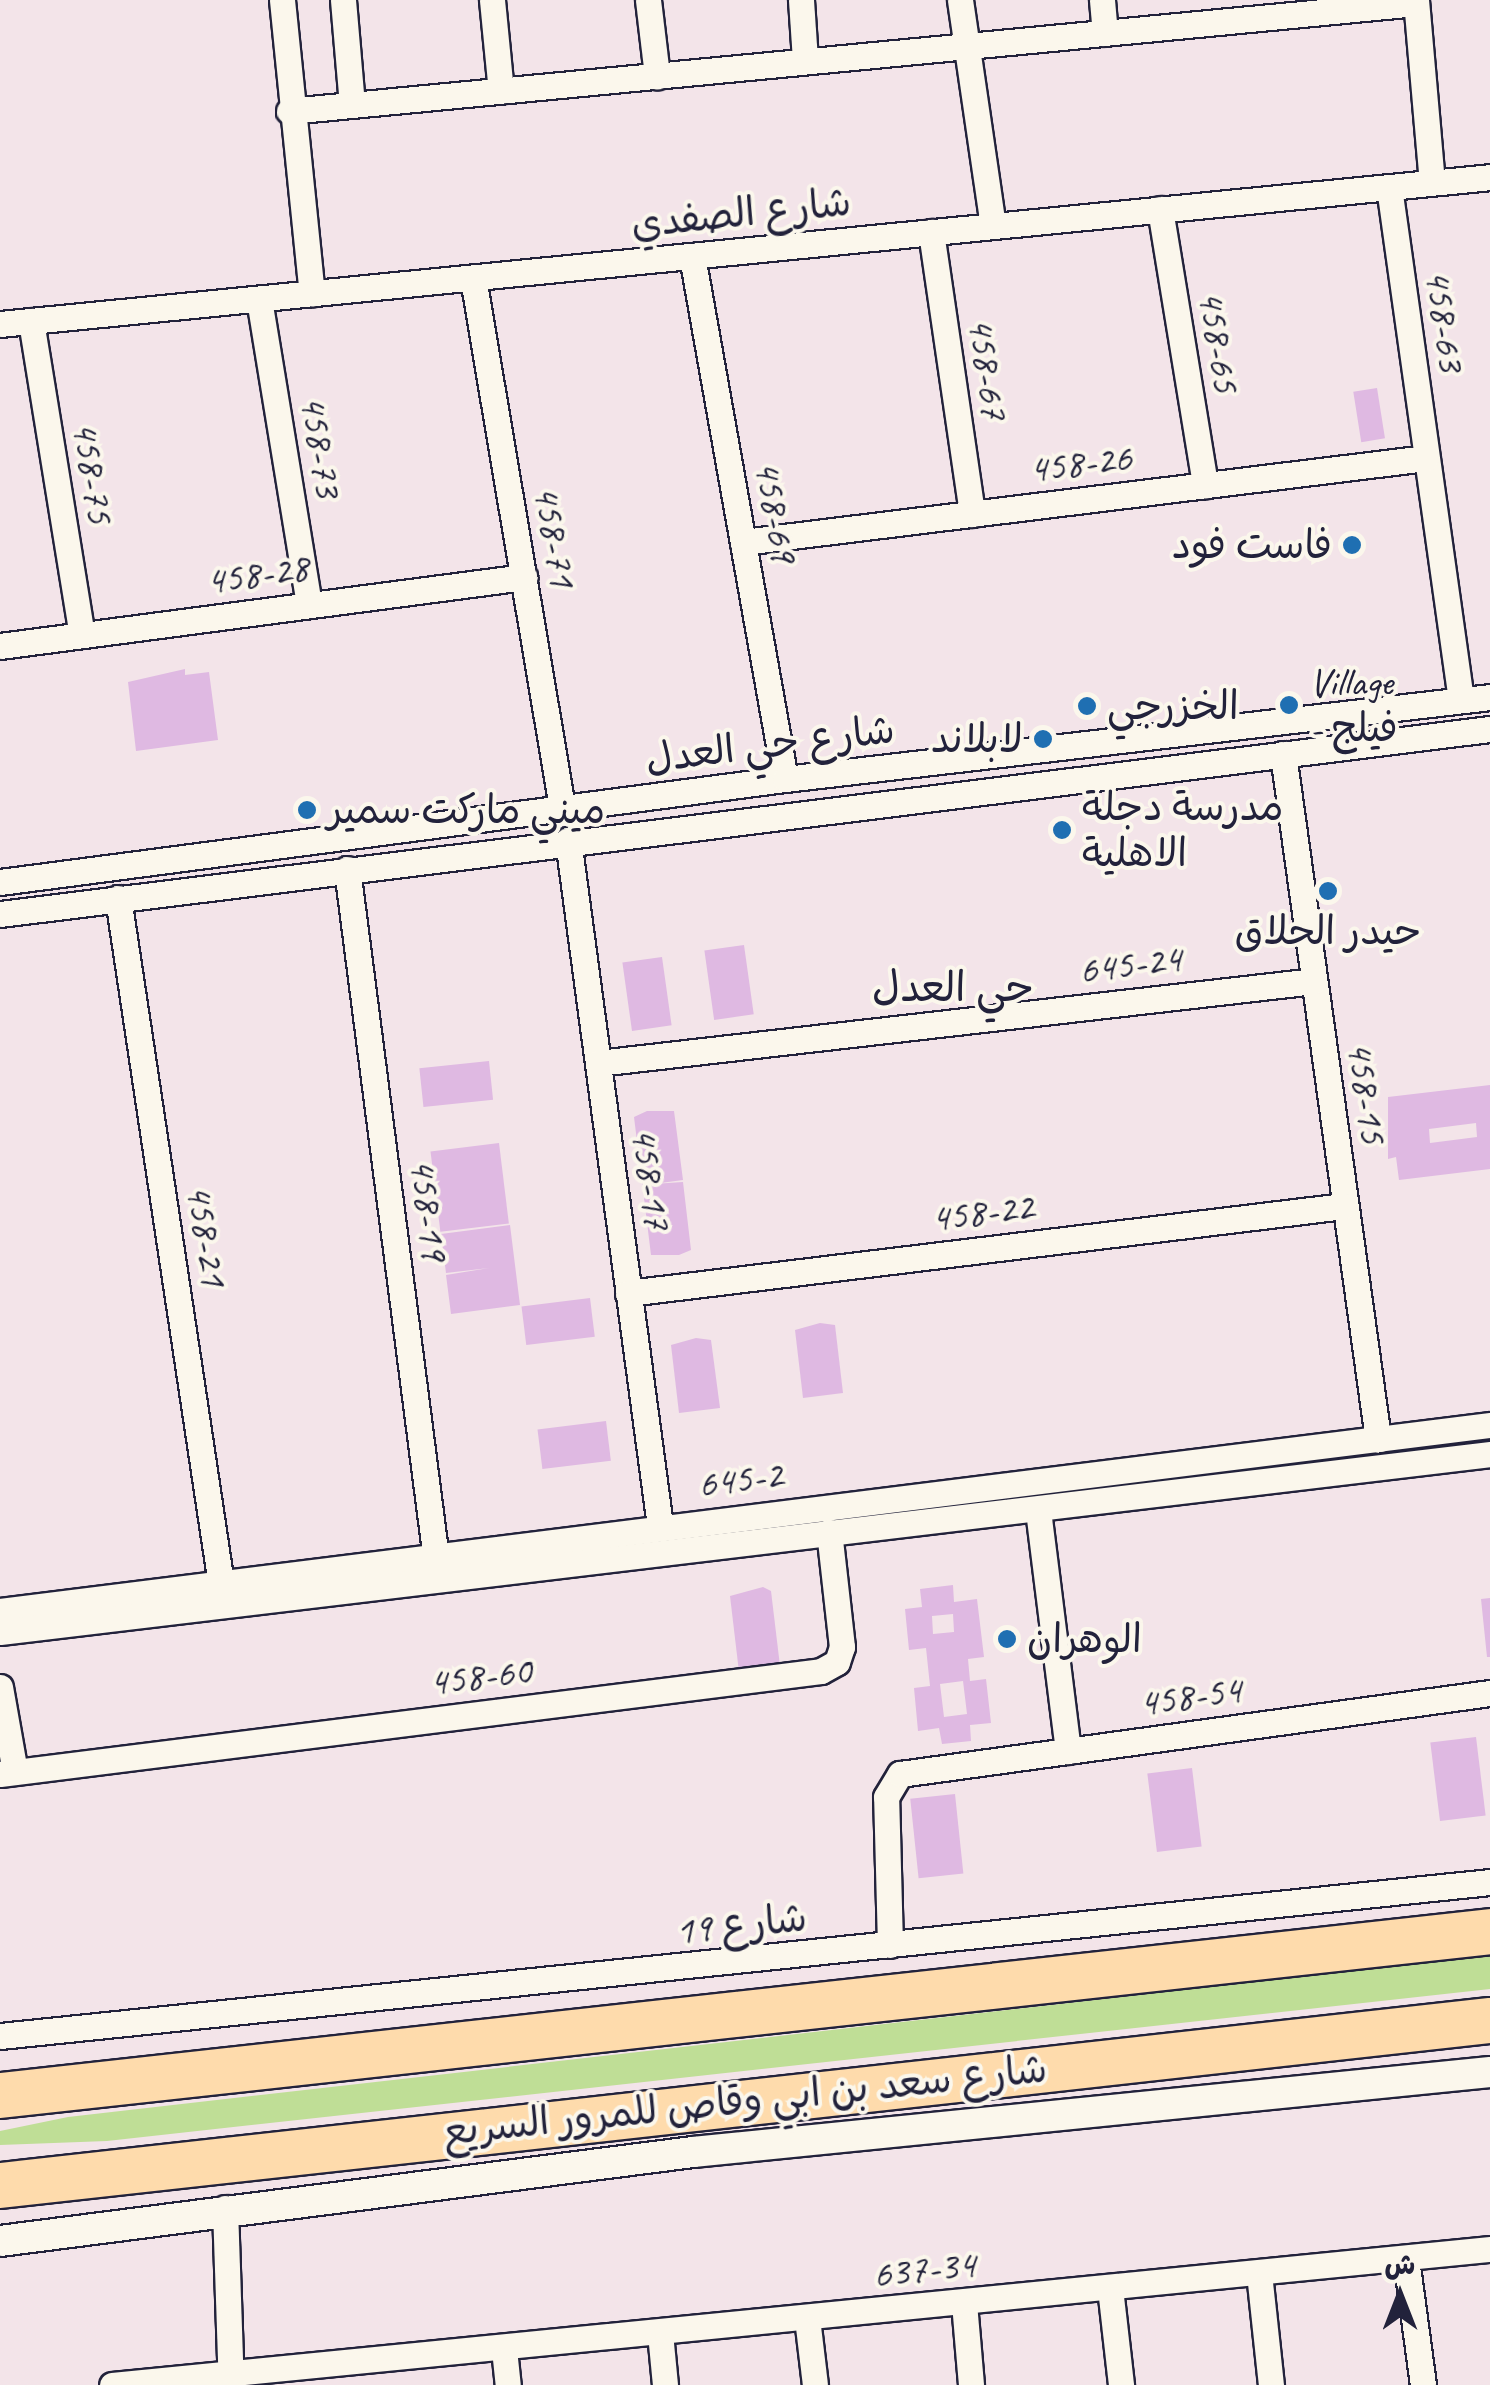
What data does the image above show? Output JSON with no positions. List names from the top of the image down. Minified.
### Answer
{"streets":{"highway":["شارع سعد بن ابي وقاص للمرور السريع"],"street":["شارع الصفدي","458-63","458-65","458-67","458-73","458-26","458-75","458-69","458-71","458-28","شارع حي العدل","645-24","458-15","458-17","458-19","458-22","458-21","645-2","458-60","458-54","شارع 19","637-34"]},"crossings":[["شارع الصفدي","458-63"],["شارع الصفدي","458-65"],["شارع الصفدي","458-67"],["شارع الصفدي","458-73"],["شارع الصفدي","458-75"],["شارع الصفدي","458-69"],["شارع الصفدي","458-71"],["458-63","458-26"],["458-63","شارع حي العدل"],["458-65","458-26"],["458-67","458-26"],["458-73","458-28"],["458-26","458-69"],["458-75","458-28"],["458-69","شارع حي العدل"],["458-71","458-28"],["458-71","شارع حي العدل"],["شارع حي العدل","458-15"],["شارع حي العدل","458-17"],["شارع حي العدل","458-19"],["شارع حي العدل","458-21"],["645-24","458-15"],["645-24","458-17"],["458-15","458-22"],["458-15","645-2"],["458-17","458-22"],["458-17","645-2"],["458-19","645-2"],["458-21","645-2"],["645-2","458-60"],["458-54","شارع 19"]],"districts":["حي العدل"],"places":["فاست فود","Village - فيلج","الخزرجي","لابلاند","ميني ماركت سمير","مدرسة دجلة الاهلية","حيدر الحلاق","الوهران"],"north":"top"}
